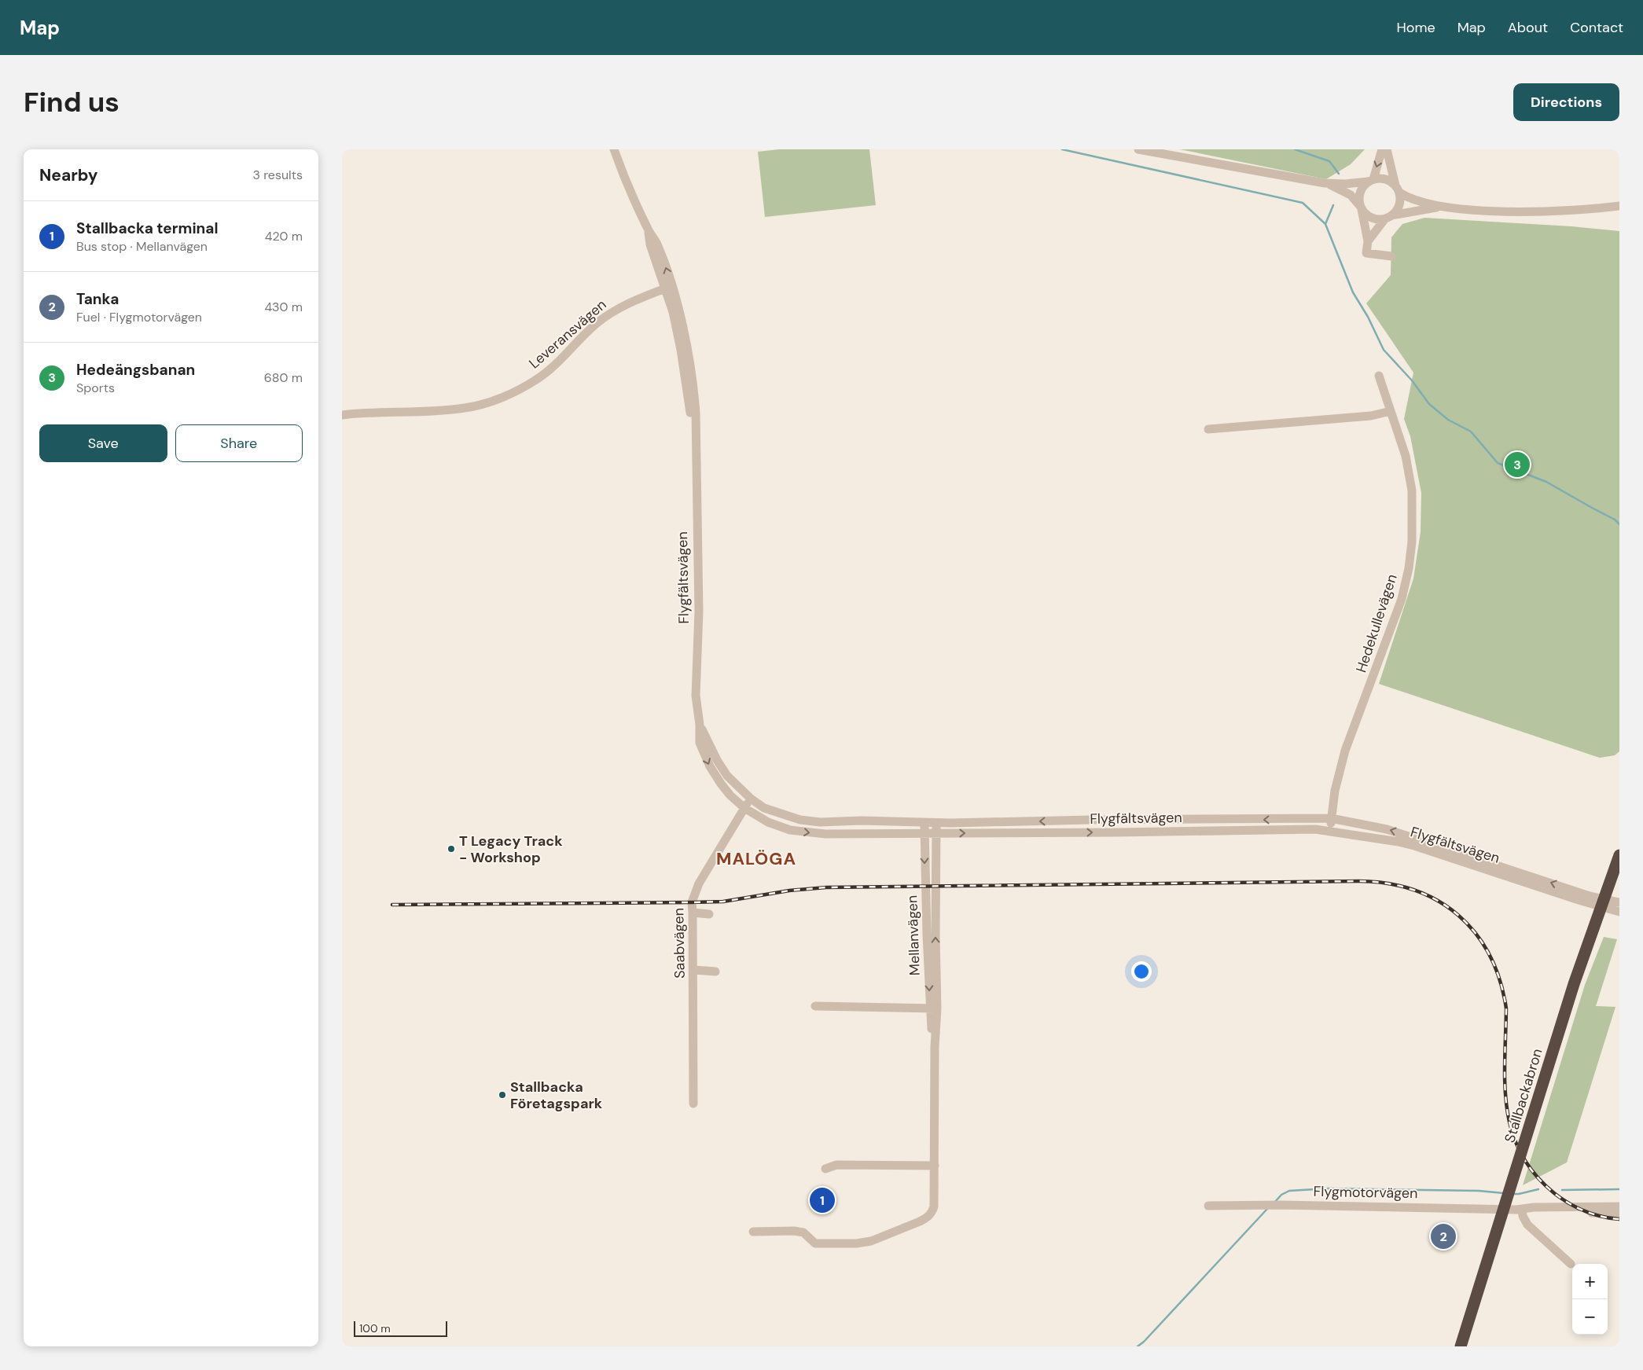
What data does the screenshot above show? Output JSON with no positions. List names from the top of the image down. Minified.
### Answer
{"streets":{"highway":["Stallbackabron"],"street":["Leveransvägen","Flygfältsvägen","Hedekullevägen","Mellanvägen","Saabvägen","Flygmotorvägen"]},"crossings":[["Leveransvägen","Flygfältsvägen"],["Flygfältsvägen","Hedekullevägen"],["Flygfältsvägen","Mellanvägen"],["Flygfältsvägen","Saabvägen"]],"districts":["MALÖGA"],"places":["T Legacy Track - Workshop","Stallbacka Företagspark"],"scale_bar":"100 m","page":{"header":"Map","nav":["Home","Map","About","Contact"],"buttons":["Directions",["Save","Share"]],"title":"Find us","heading":["Nearby","3 results"],"list":[{"mark":"1","name":"Stallbacka terminal","note":"Bus stop · Mellanvägen","value":"420 m"},{"mark":"2","name":"Tanka","note":"Fuel · Flygmotorvägen","value":"430 m"},{"mark":"3","name":"Hedeängsbanan","note":"Sports","value":"680 m"}],"pins":["3","1","2"],"map_buttons":["+","−"],"scale":"100 m"}}
